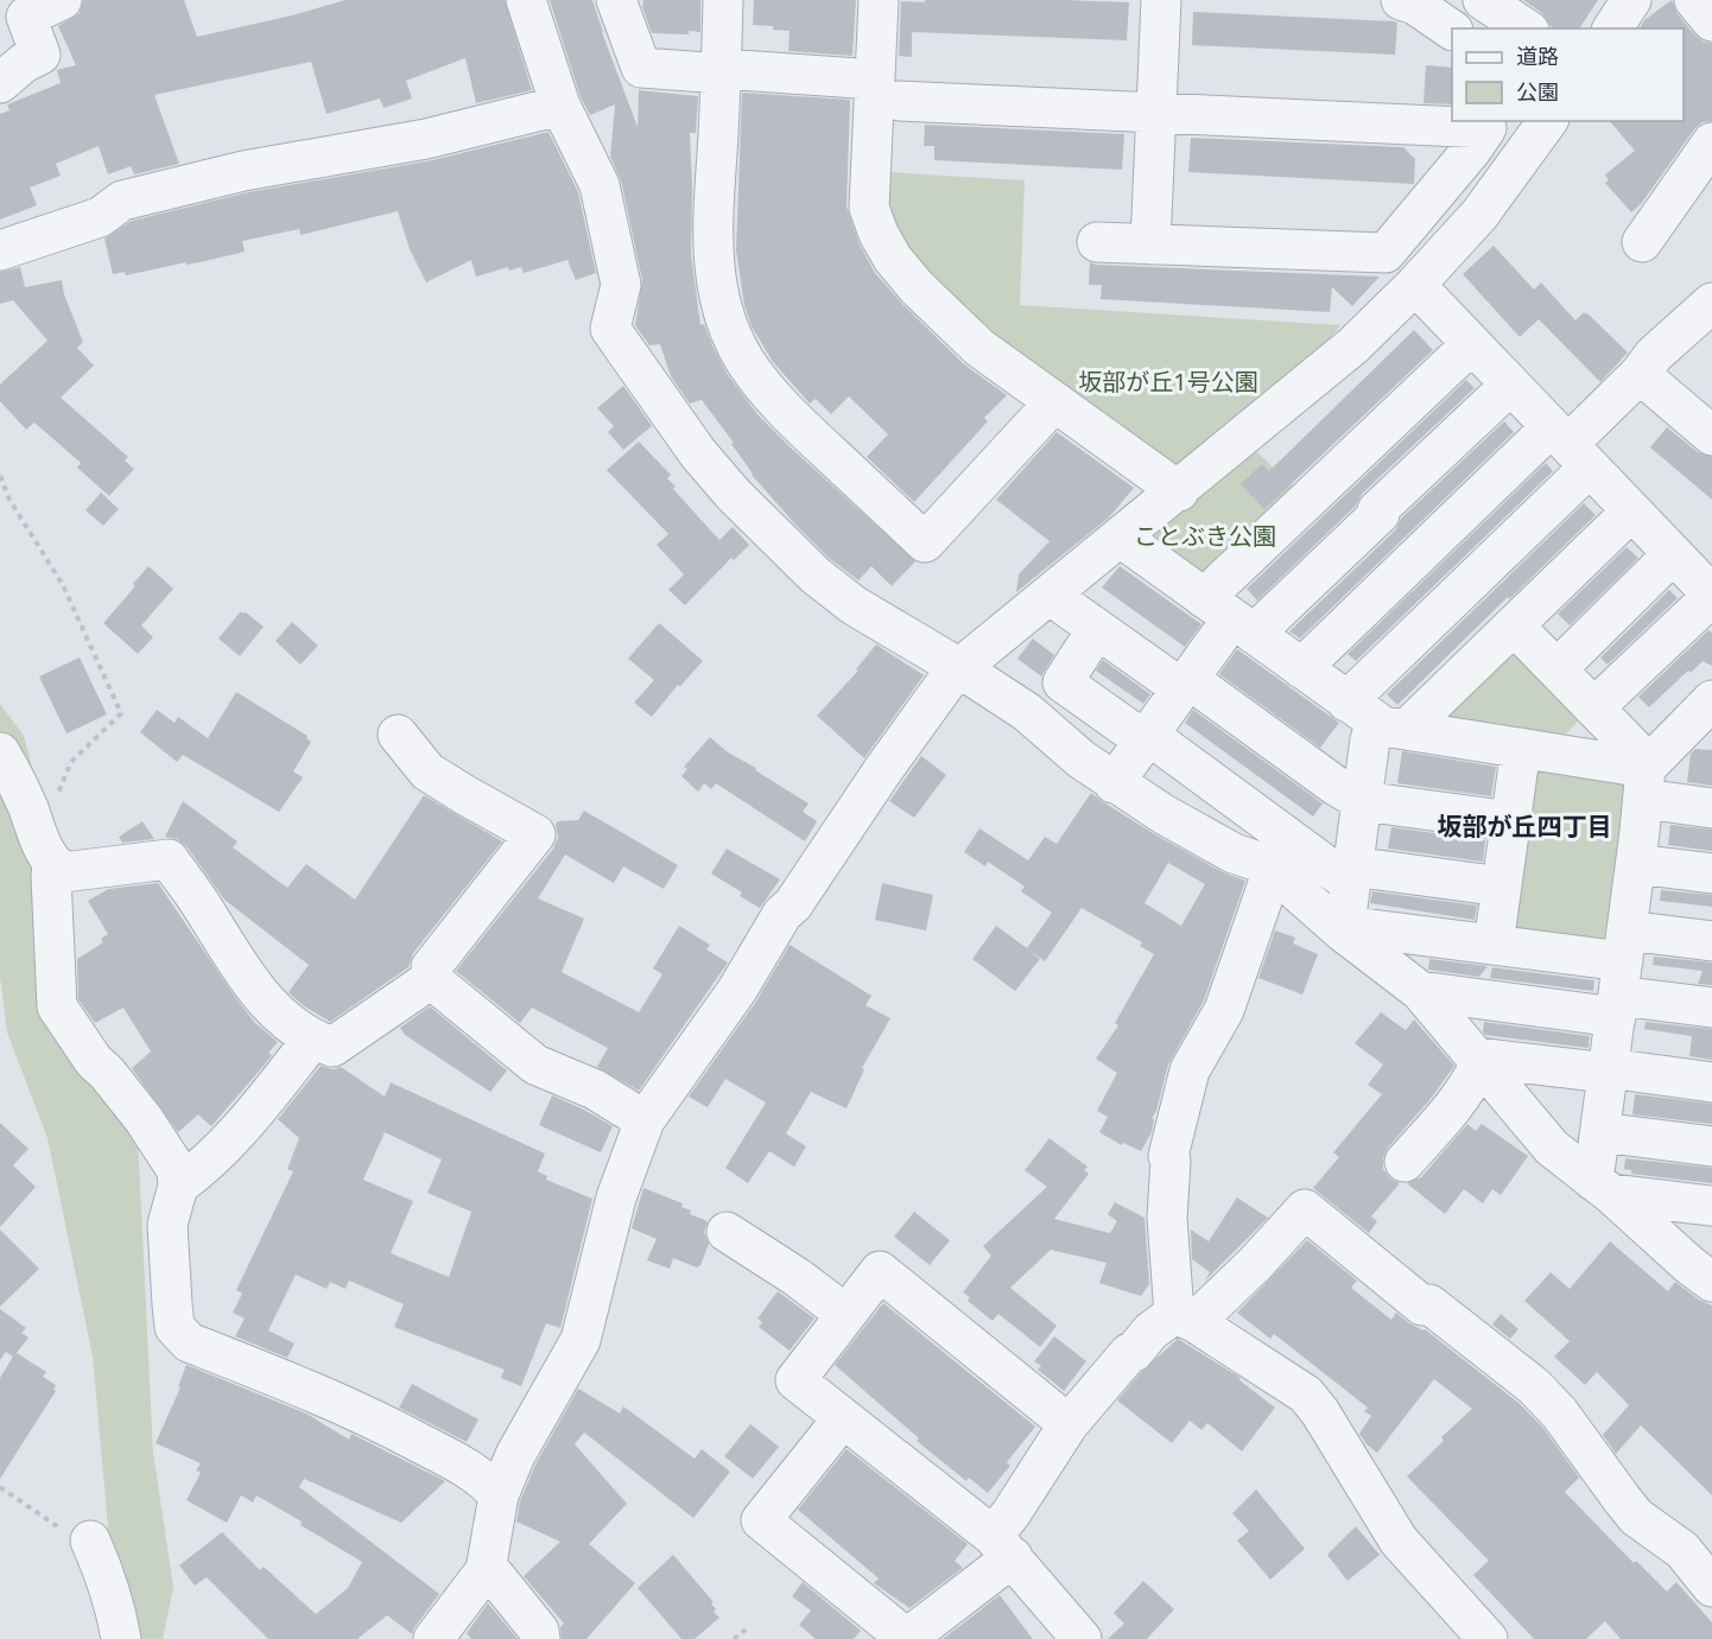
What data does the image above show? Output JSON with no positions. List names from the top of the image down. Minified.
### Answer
{"districts":["坂部が丘四丁目"],"parks":["坂部が丘1号公園","ことぶき公園"],"legend":["道路","公園"]}
